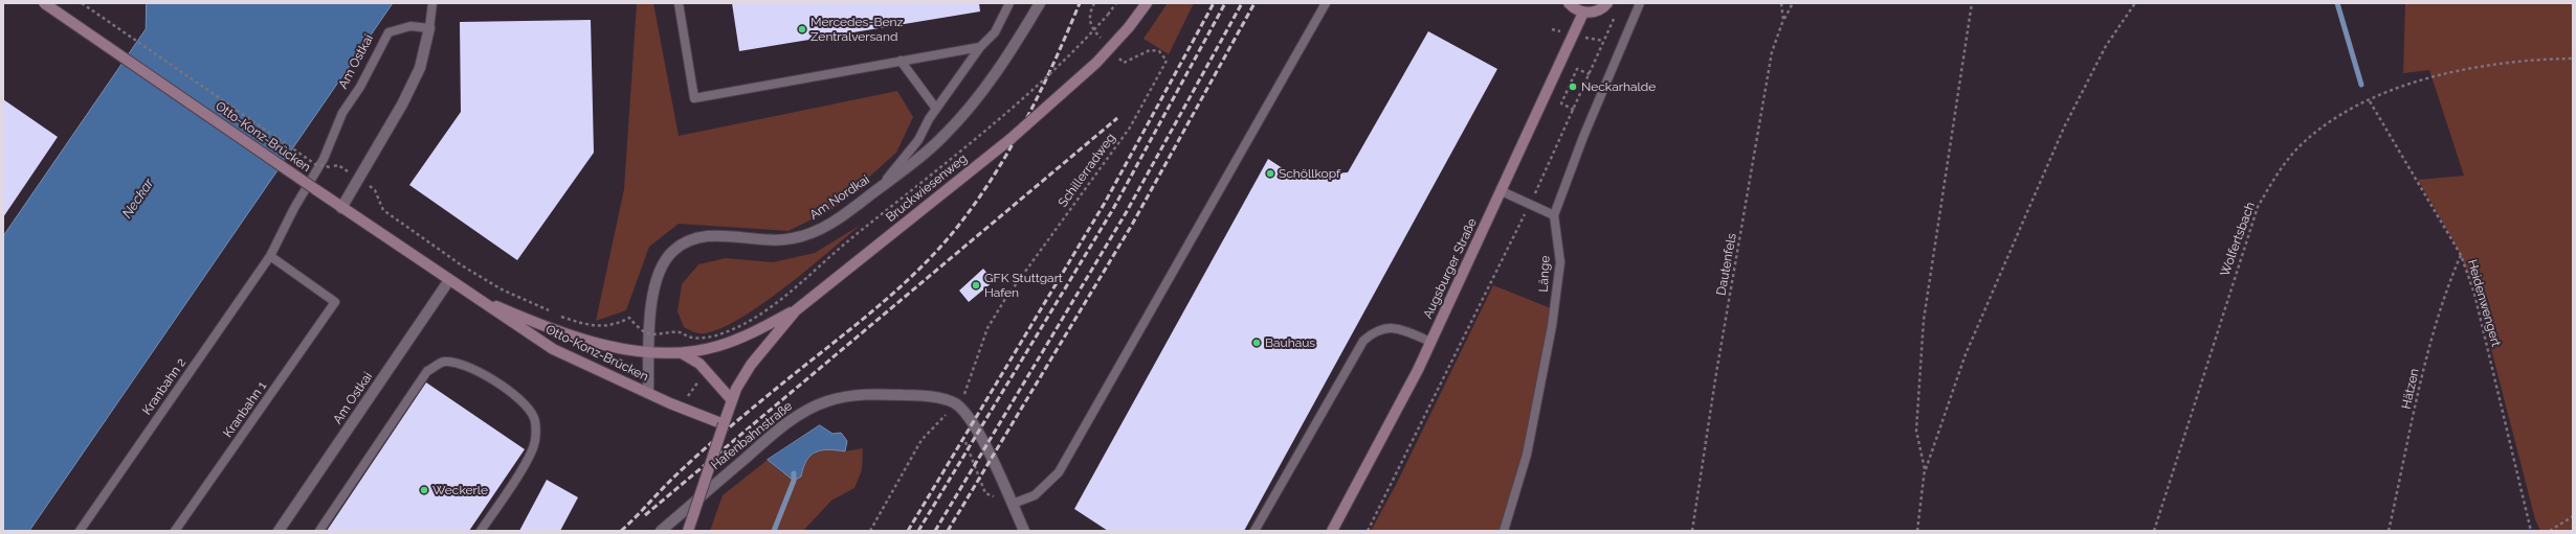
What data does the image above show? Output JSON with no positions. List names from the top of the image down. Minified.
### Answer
{"streets":{"main road":["Otto-Konz-Brücken","Bruckwiesenweg","Augsburger Straße","Hafenbahnstraße"],"street":["Am Ostkai","Am Nordkai"],"lane":["Länge","Kranbahn 2","Kranbahn 1"],"path":["Schillerradweg","Wolfertsbach","Dautenfels","Heidenwengert","Hätzen"]},"crossings":[["Am Ostkai","Otto-Konz-Brücken"],["Am Ostkai","Kranbahn 2"],["Am Ostkai","Kranbahn 1"],["Otto-Konz-Brücken","Bruckwiesenweg"],["Otto-Konz-Brücken","Am Nordkai"],["Otto-Konz-Brücken","Hafenbahnstraße"],["Bruckwiesenweg","Hafenbahnstraße"],["Wolfertsbach","Heidenwengert"],["Heidenwengert","Hätzen"],["Kranbahn 2","Kranbahn 1"]],"water":["Neckar"],"places":["Mercedes-Benz Zentralversand","Neckarhalde","Schöllkopf","GFK Stuttgart Hafen","Bauhaus","Weckerle"]}
